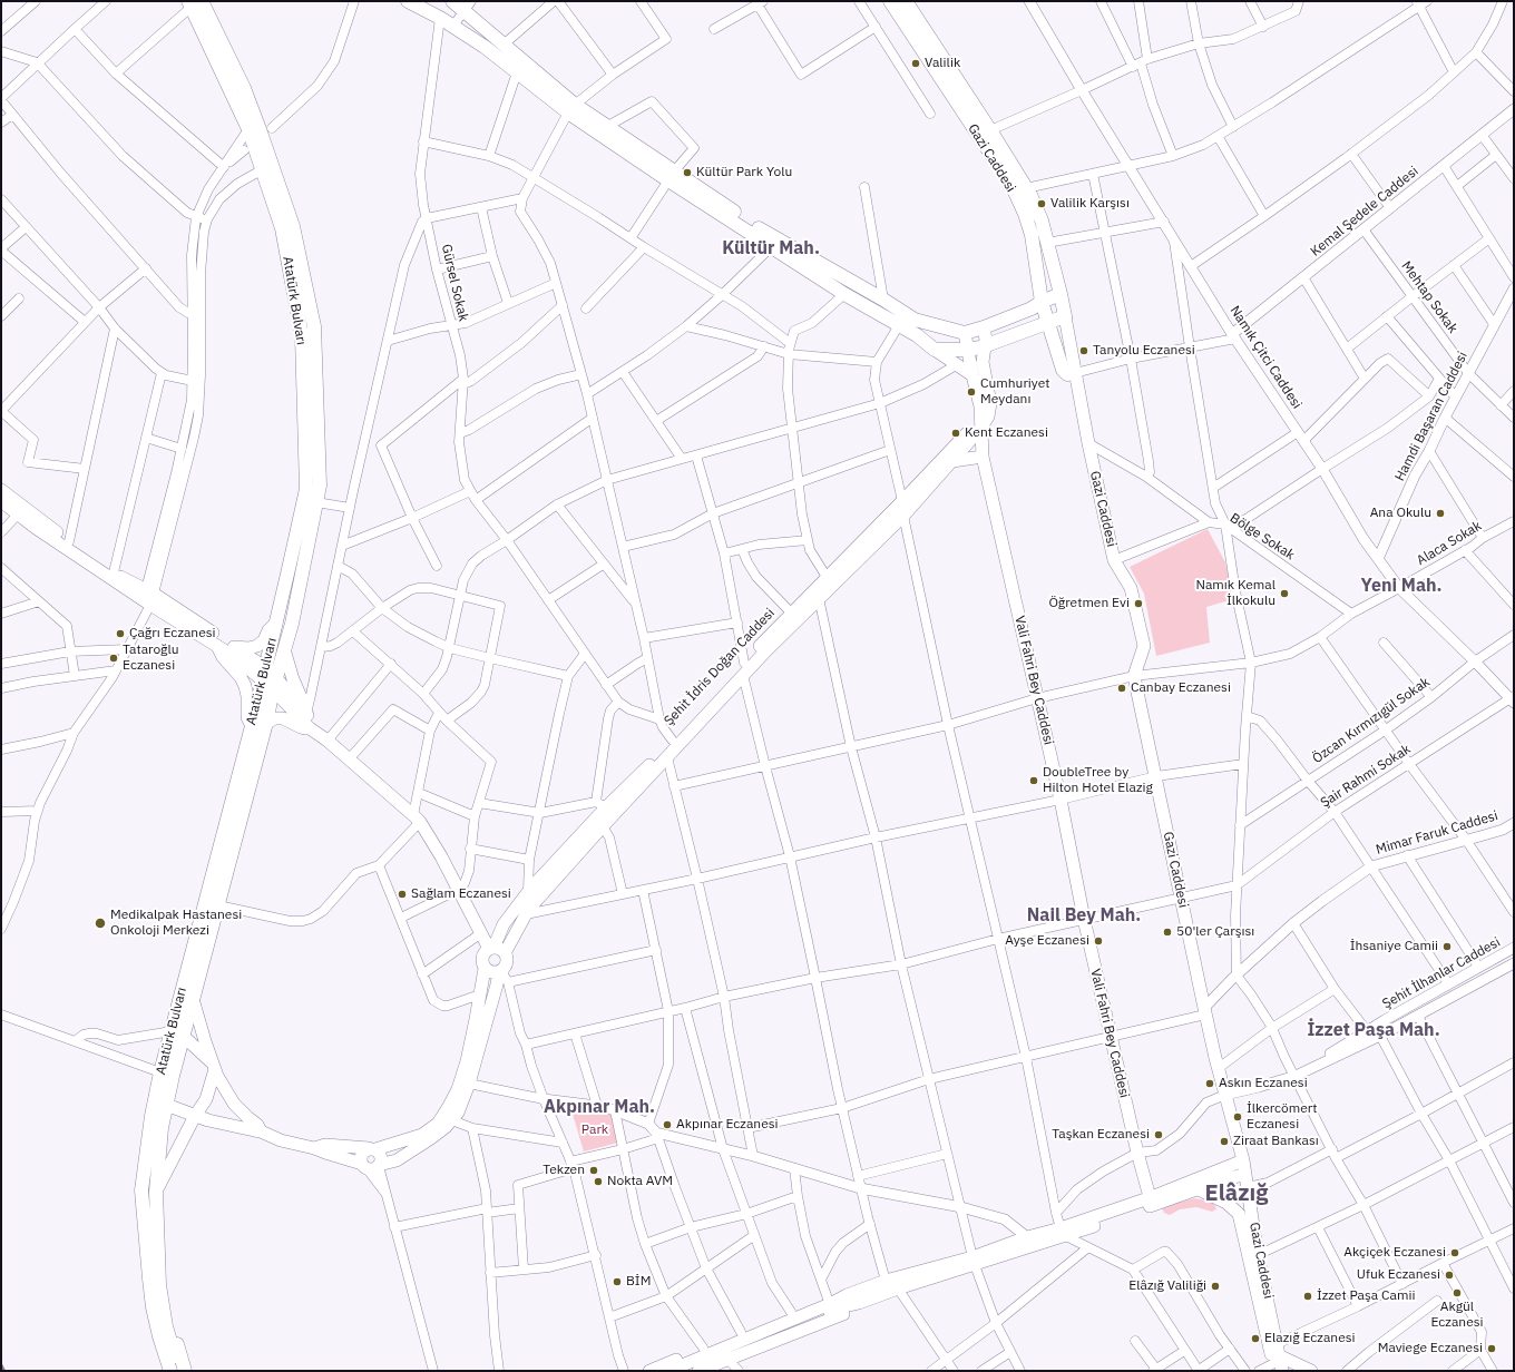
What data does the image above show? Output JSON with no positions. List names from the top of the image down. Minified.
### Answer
{"streets":{"main road":["Gazi Caddesi","Atatürk Bulvarı","Şehit İdris Doğan Caddesi","Vali Fahri Bey Caddesi"],"street":["Kemal Şedele Caddesi","Gürsel Sokak","Mehtap Sokak","Namık Çitci Caddesi","Hamdi Başaran Caddesi","Bölge Sokak","Alaca Sokak","Özcan Kırmızıgül Sokak","Şair Rahmi Sokak","Mimar Faruk Caddesi","Şehit İlhanlar Caddesi"]},"crossings":[["Gazi Caddesi","Bölge Sokak"],["Gazi Caddesi","Alaca Sokak"],["Gazi Caddesi","Mimar Faruk Caddesi"],["Kemal Şedele Caddesi","Mehtap Sokak"],["Kemal Şedele Caddesi","Namık Çitci Caddesi"],["Mehtap Sokak","Hamdi Başaran Caddesi"],["Namık Çitci Caddesi","Hamdi Başaran Caddesi"],["Namık Çitci Caddesi","Alaca Sokak"],["Namık Çitci Caddesi","Özcan Kırmızıgül Sokak"],["Namık Çitci Caddesi","Şair Rahmi Sokak"],["Bölge Sokak","Alaca Sokak"],["Alaca Sokak","Vali Fahri Bey Caddesi"],["Şehit İdris Doğan Caddesi","Vali Fahri Bey Caddesi"]],"districts":["Kültür Mah.","Yeni Mah.","Nail Bey Mah.","İzzet Paşa Mah.","Akpınar Mah.","Elâzığ"],"parks":["Park"],"places":["Valilik","Kültür Park Yolu","Valilik Karşısı","Tanyolu Eczanesi","Cumhuriyet Meydanı","Kent Eczanesi","Ana Okulu","Namık Kemal İlkokulu","Öğretmen Evi","Çağrı Eczanesi","Tataroğlu Eczanesi","Canbay Eczanesi","DoubleTree by Hilton Hotel Elazig","Sağlam Eczanesi","Medikalpak Hastanesi Onkoloji Merkezi","50'ler Çarşısı","Ayşe Eczanesi","İhsaniye Camii","Askın Eczanesi","İlkercömert Eczanesi","Akpınar Eczanesi","Taşkan Eczanesi","Ziraat Bankası","Tekzen","Nokta AVM","Akçiçek Eczanesi","Ufuk Eczanesi","BİM","Elâzığ Valiliği","Akgül Eczanesi","İzzet Paşa Camii","Elazığ Eczanesi","Maviege Eczanesi"]}
